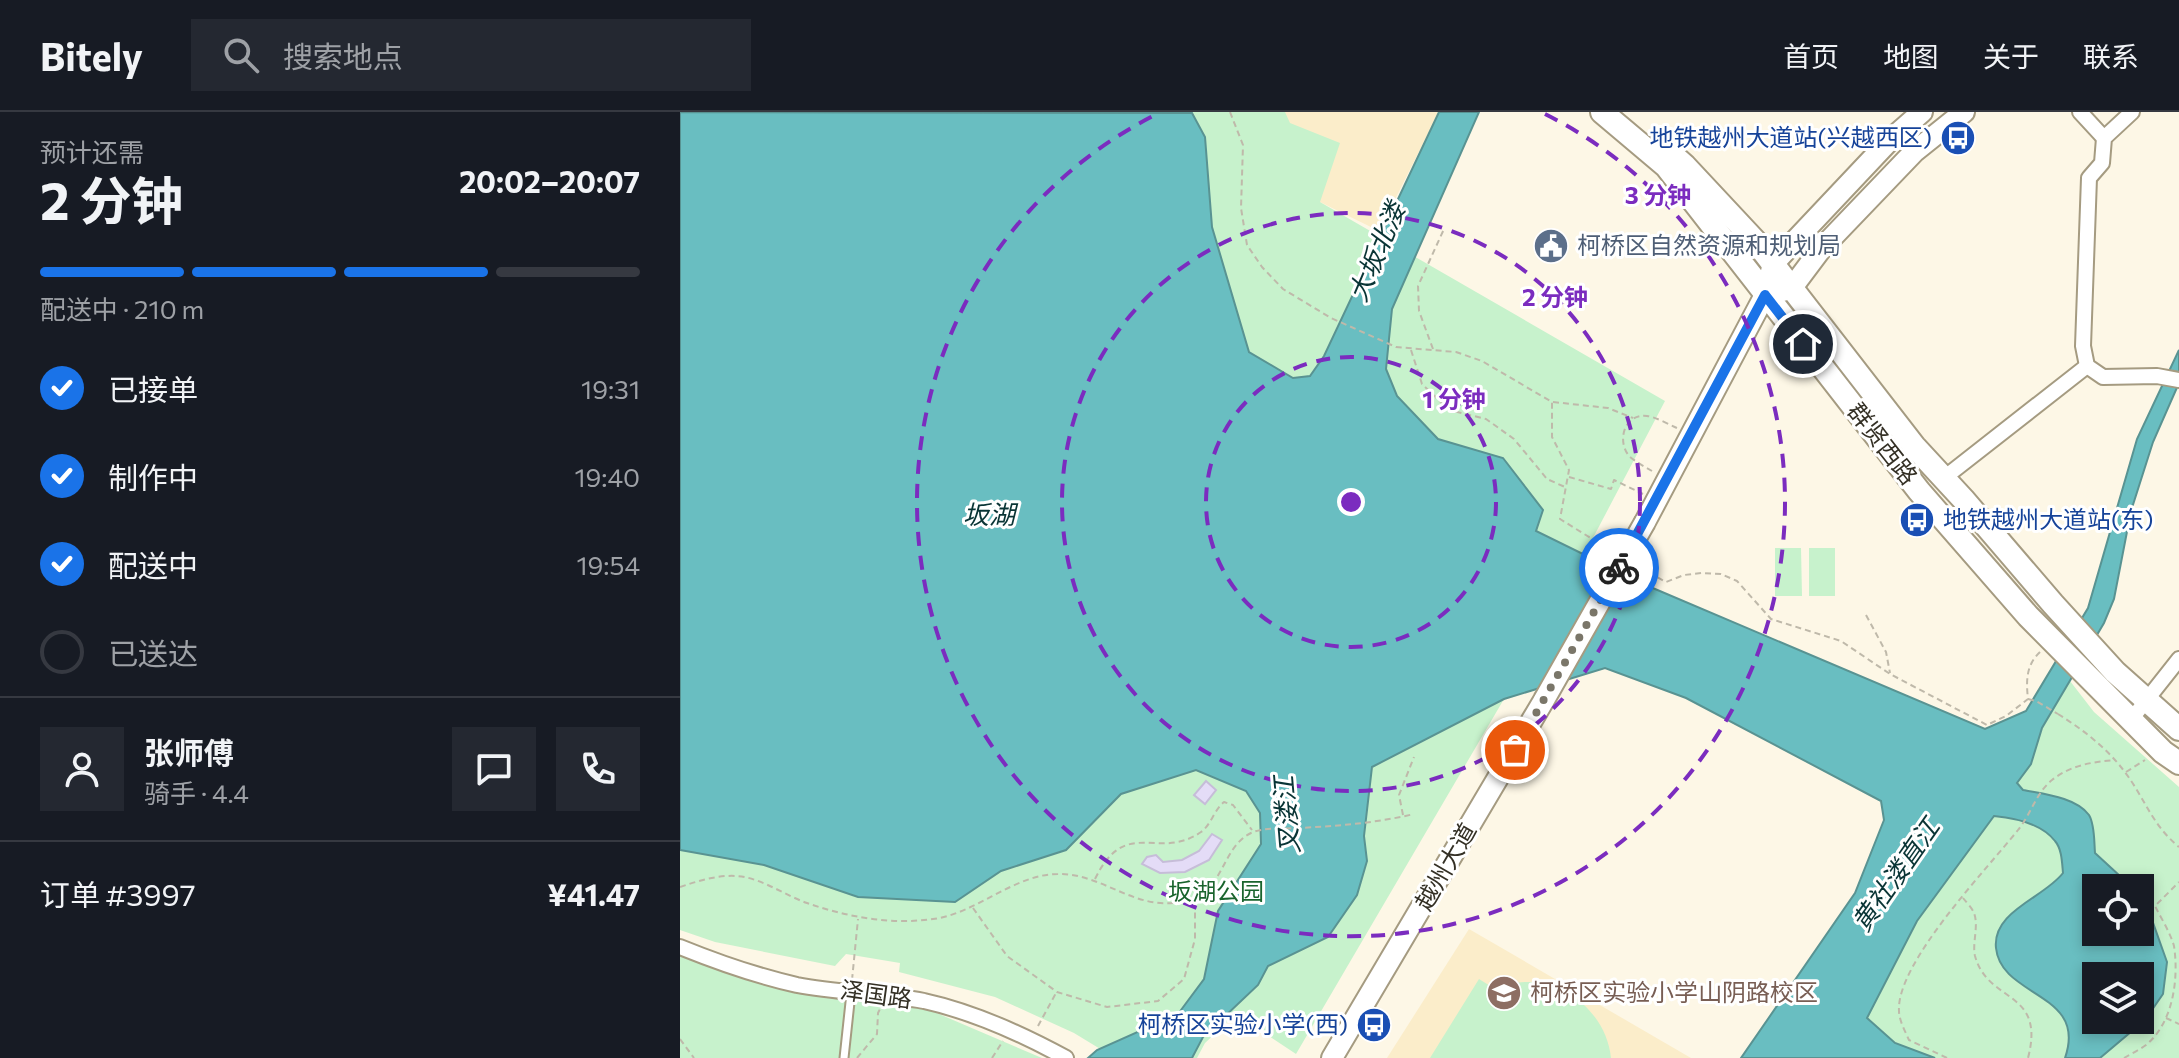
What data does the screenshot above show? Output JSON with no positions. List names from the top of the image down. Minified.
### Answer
{"streets":{"main road":["群贤西路"],"street":["越州大道","泽国路"]},"crossings":[["群贤西路","越州大道"]],"water":["大坂北溇","坂湖","叉溇江","黄社溇直江"],"parks":["坂湖公园"],"places":{"bus stop":["地铁越州大道站(兴越西区)","地铁越州大道站(东)","柯桥区实验小学(西)"],"public building":["柯桥区自然资源和规划局"],"school or university":["柯桥区实验小学山阴路校区"]},"page":{"header":"Bitely","search":"搜索地点","nav":["首页","地图","关于","联系"],"heading":["2 分钟","预计还需","20:02–20:07"],"panel":["张师傅","骑手 · 4.4","订单 #3997","¥41.47"],"bar":"配送中 · 210 m","list":[["已接单","19:31"],["制作中","19:40"],["配送中","19:54"],"已送达"]},"rings":["3 分钟","2 分钟","1 分钟"]}
